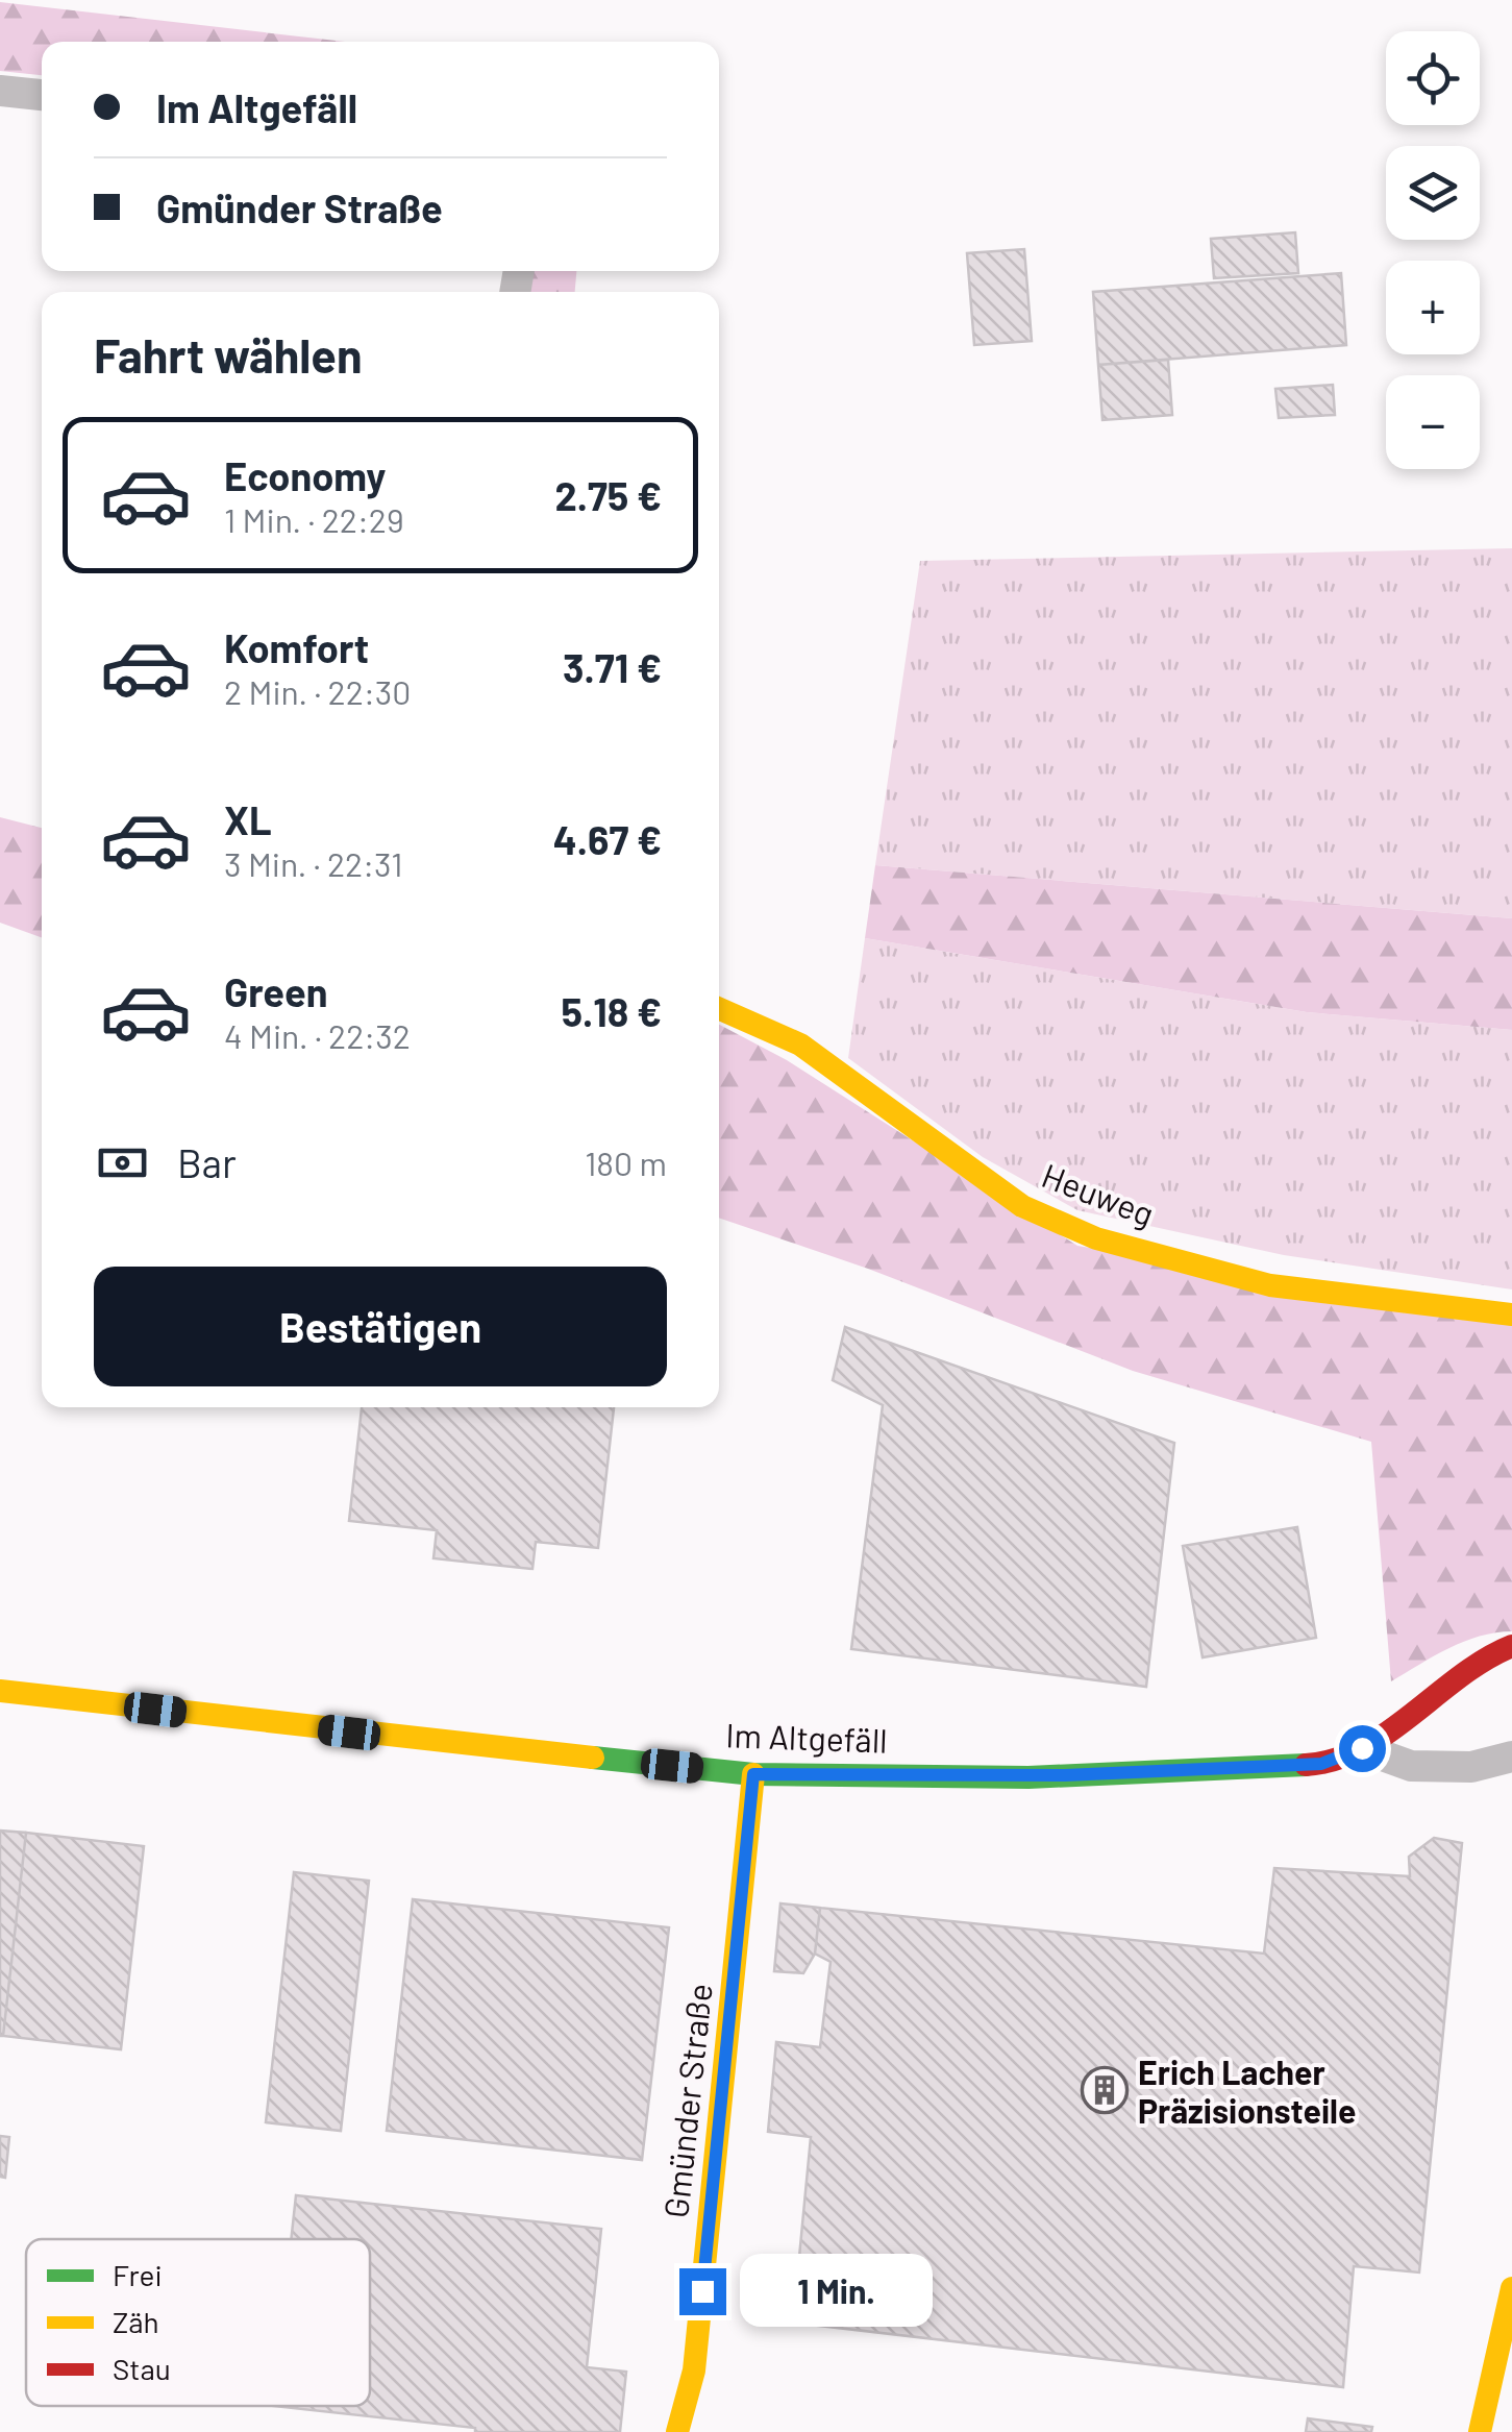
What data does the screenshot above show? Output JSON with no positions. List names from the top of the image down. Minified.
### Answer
{"streets":{"street":["Heuweg","Im Altgefäll","Gmünder Straße"]},"crossings":[["Im Altgefäll","Gmünder Straße"]],"places":{"building":["Erich Lacher Präzisionsteile"]},"legend":["Frei","Zäh","Stau"],"page":{"map_buttons":["+","−"],"banner":["Im Altgefäll","Gmünder Straße"],"heading":"Fahrt wählen","list":[{"name":"Economy","note":"1 Min. · 22:29","value":"2.75 €"},{"name":"Komfort","note":"2 Min. · 22:30","value":"3.71 €"},{"name":"XL","note":"3 Min. · 22:31","value":"4.67 €"},{"name":"Green","note":"4 Min. · 22:32","value":"5.18 €"}],"pay":["Bar","180 m"],"buttons":"Bestätigen","bubble":"1 Min."}}
